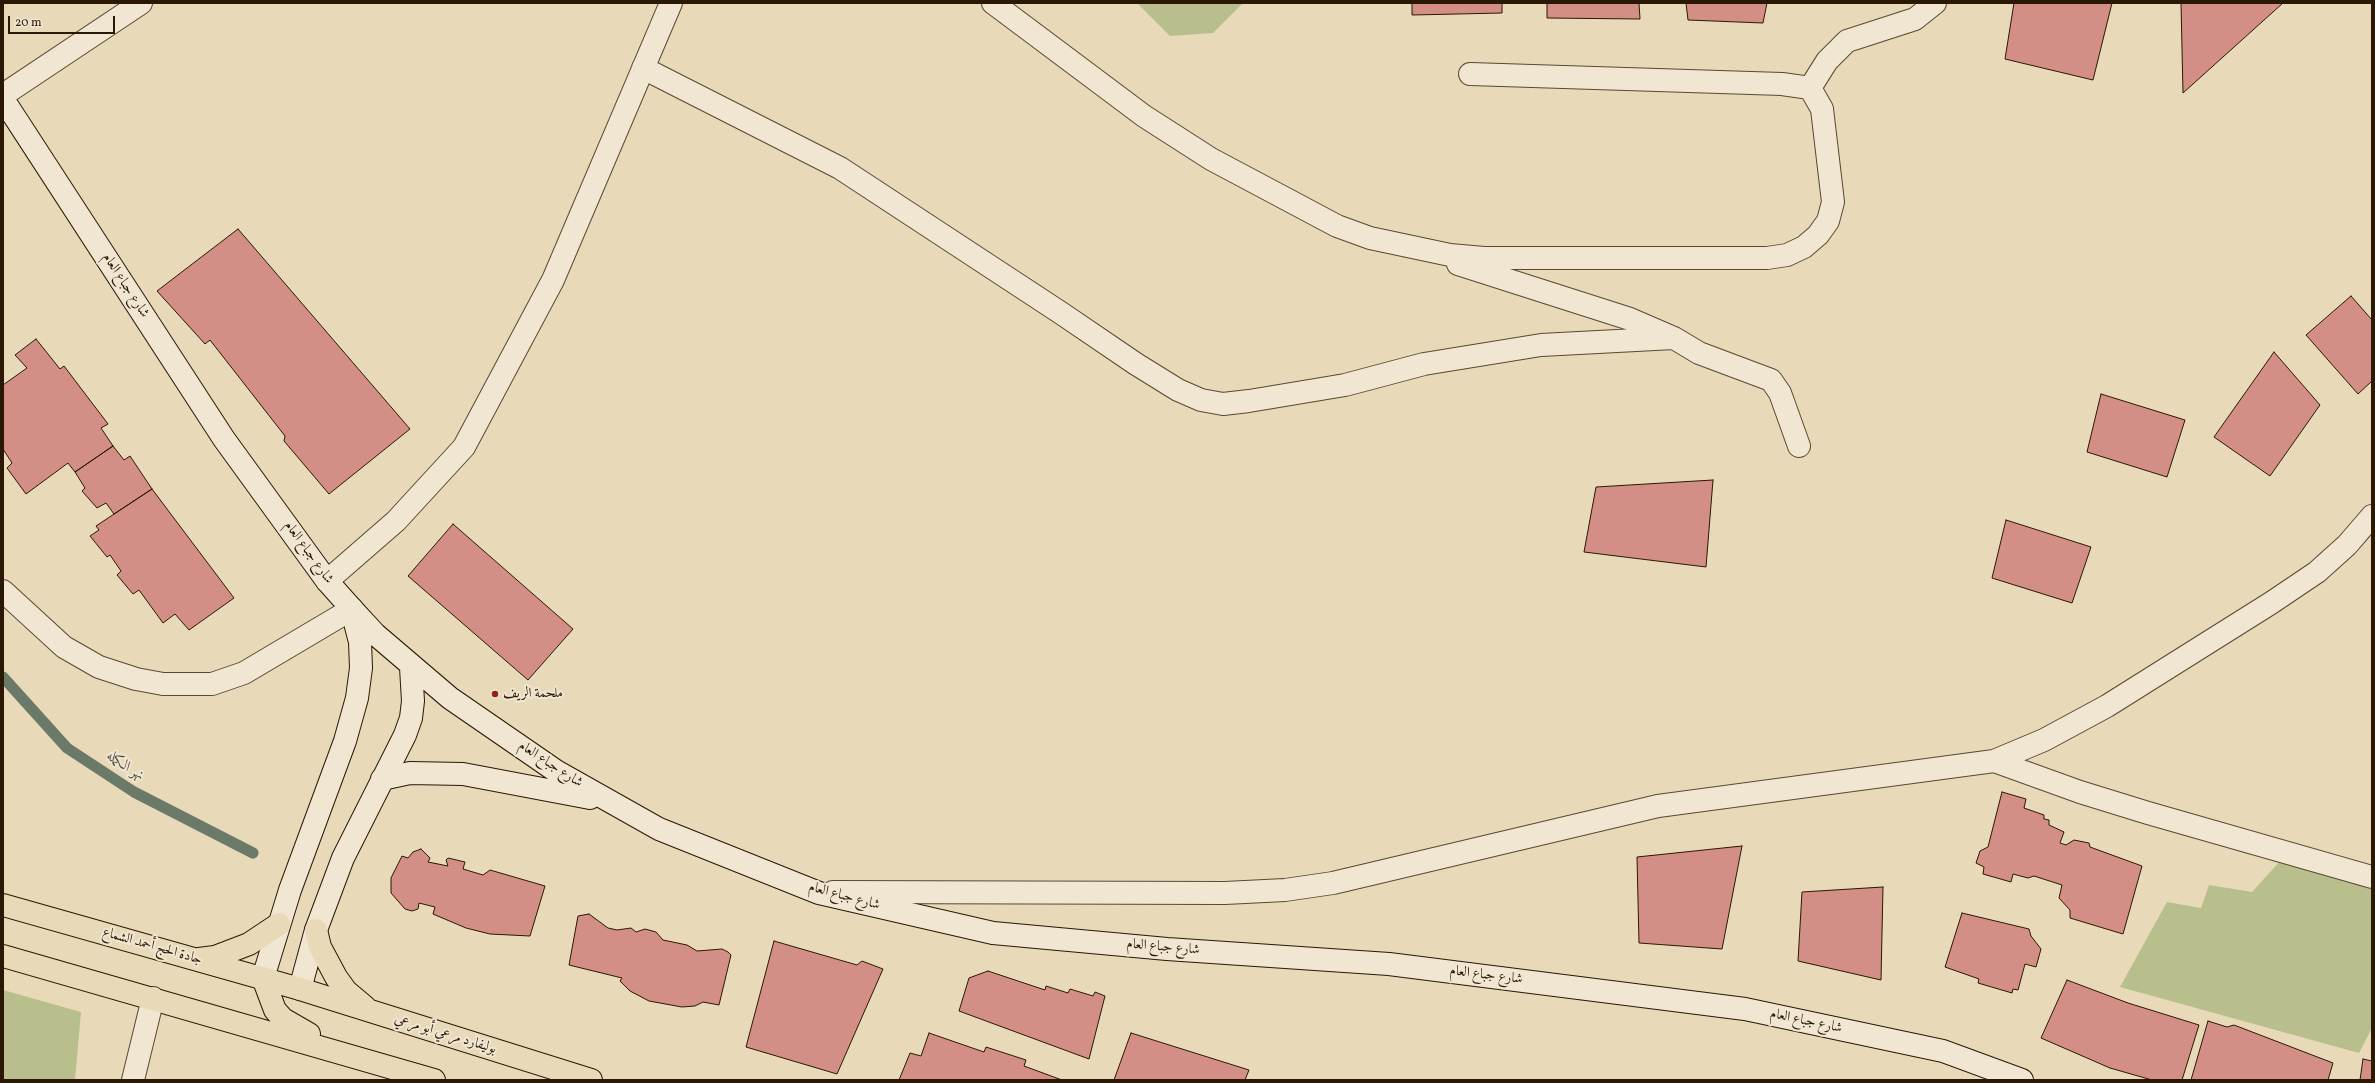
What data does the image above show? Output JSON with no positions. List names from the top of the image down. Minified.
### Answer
{"streets":{"main road":["جادة الحج أحمد الشماع","بوليفارد مرعي أبو مرعي"],"street":["شارع جباع العام"]},"crossings":[["جادة الحج أحمد الشماع","بوليفارد مرعي أبو مرعي"]],"water":["نهر الكمله"],"places":["ملحمة الريف"],"scale_bar":"20 m"}
